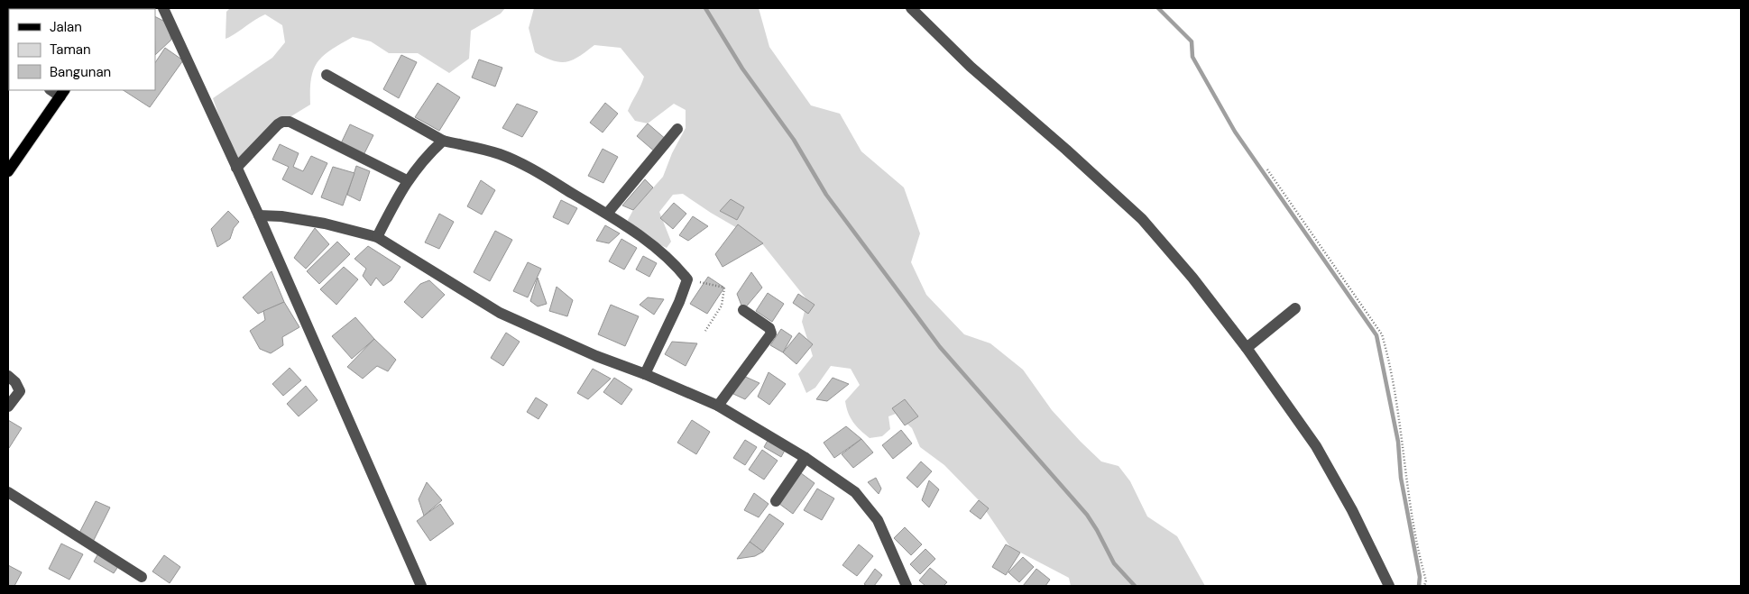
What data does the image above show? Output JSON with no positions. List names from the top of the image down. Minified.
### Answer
{"legend":["Jalan","Taman","Bangunan"]}
